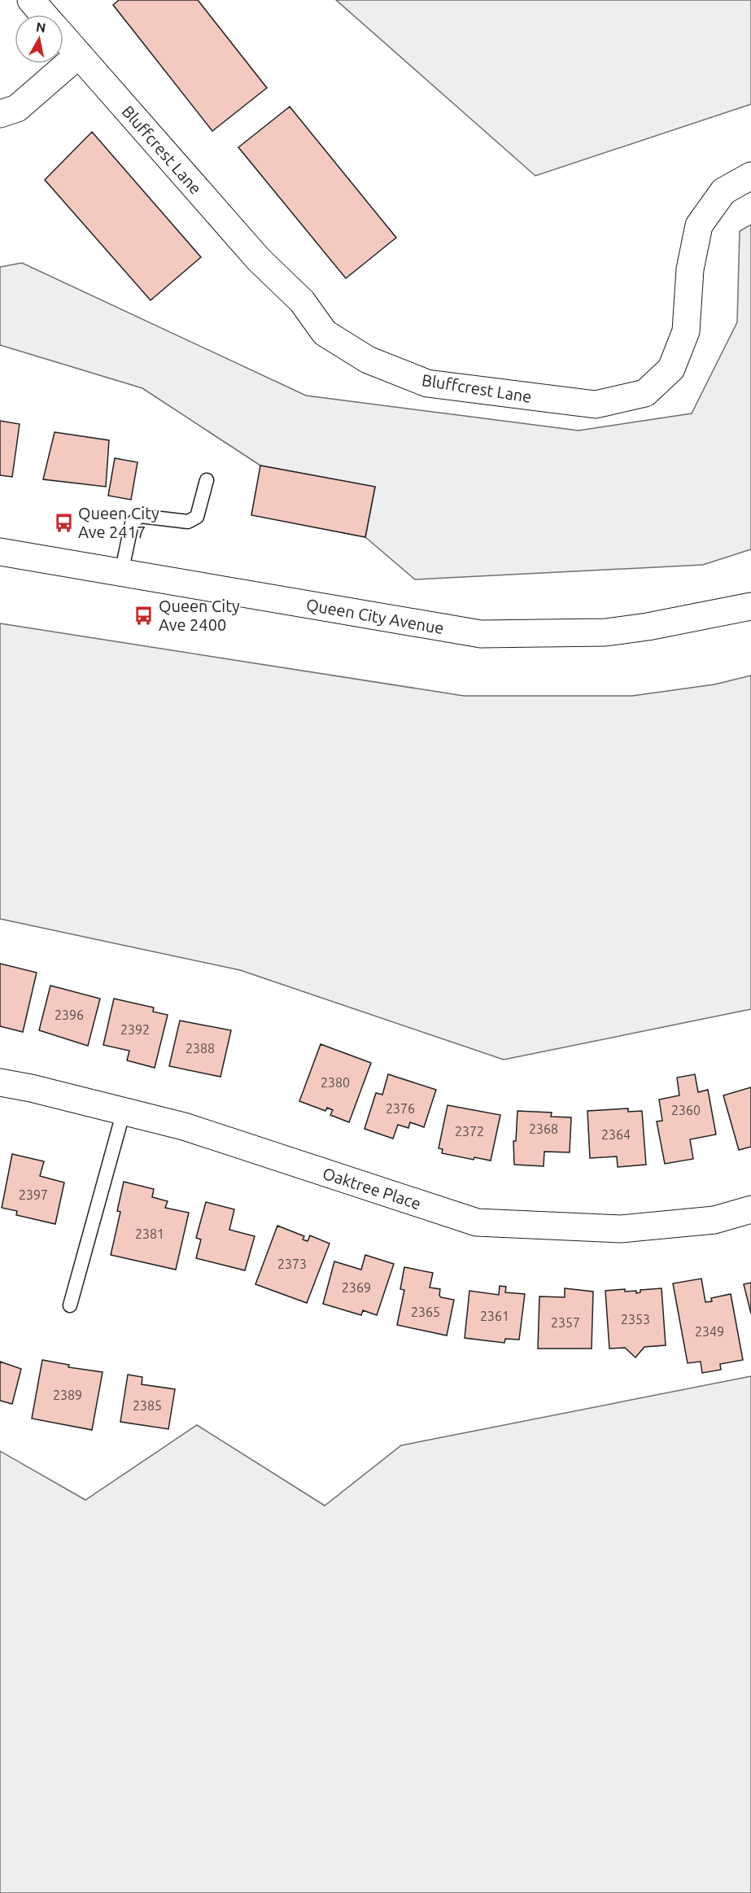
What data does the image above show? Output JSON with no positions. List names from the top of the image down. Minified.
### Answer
{"streets":{"street":["Bluffcrest Lane","Queen City Avenue","Oaktree Place"]},"places":{"bus stop":["Queen City Ave 2417","Queen City Ave 2400"]},"house_numbers":["2396","2392","2388","2380","2376","2360","2368","2372","2364","2397","2381","2373","2369","2365","2361","2353","2357","2349","2389","2385"],"north":"top"}
